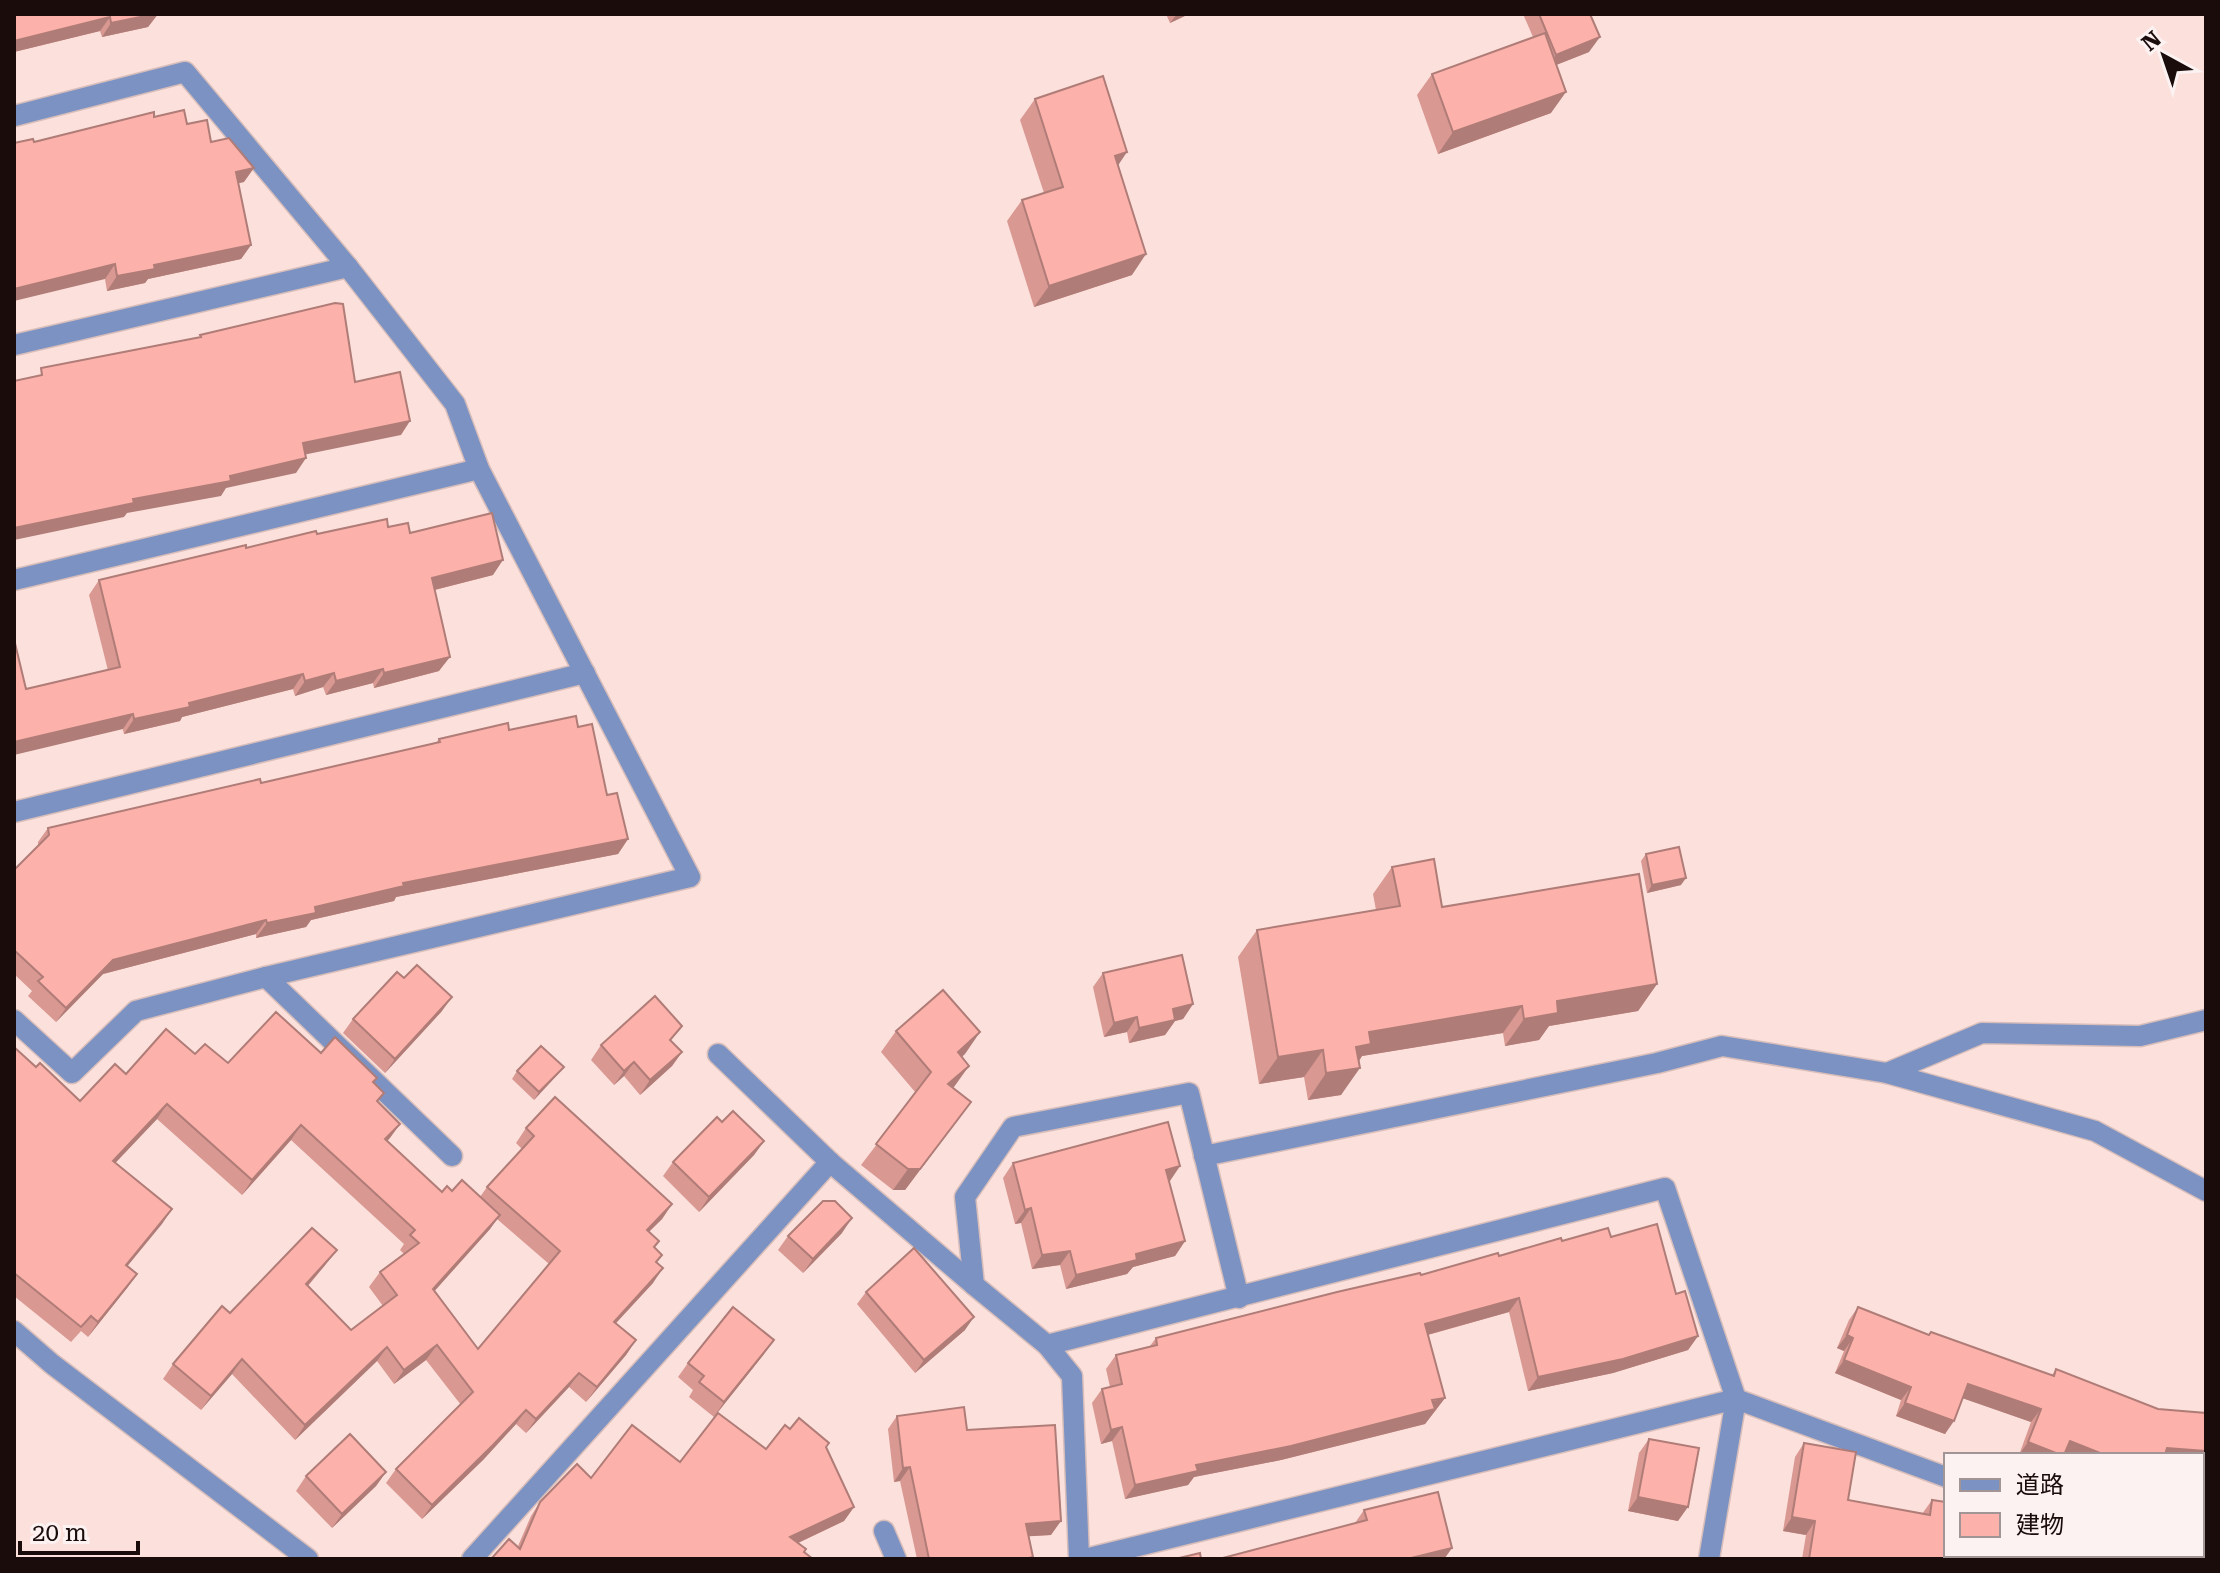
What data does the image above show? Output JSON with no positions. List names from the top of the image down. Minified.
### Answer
{"legend":["道路","建物"],"scale_bar":"20 m","north":"top left"}
